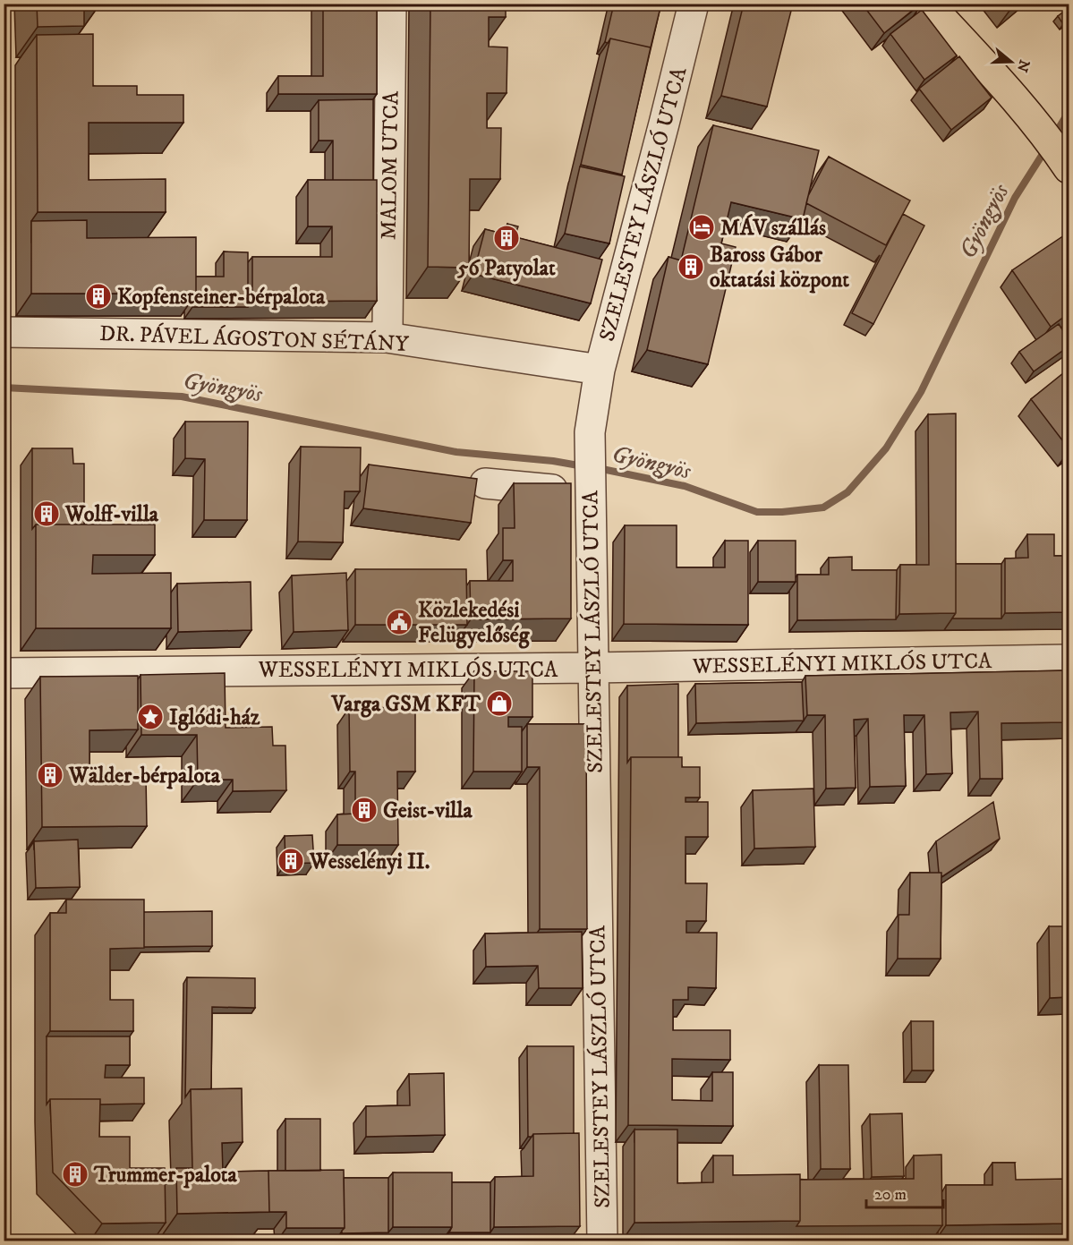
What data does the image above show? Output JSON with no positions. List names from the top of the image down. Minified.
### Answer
{"streets":{"street":["MALOM UTCA","SZELESTEY LÁSZLÓ UTCA","DR. PÁVEL ÁGOSTON SÉTÁNY","WESSELÉNYI MIKLÓS UTCA"]},"crossings":[["SZELESTEY LÁSZLÓ UTCA","DR. PÁVEL ÁGOSTON SÉTÁNY"],["SZELESTEY LÁSZLÓ UTCA","WESSELÉNYI MIKLÓS UTCA"]],"water":["Gyöngyös"],"places":{"hotel":["MÁV szállás"],"building":["56 Patyolat","Baross Gábor oktatási központ","Kopfensteiner-bérpalota","Wolff-villa","Wälder-bérpalota","Geist-villa","Wesselényi II.","Trummer-palota"],"public building":["Közlekedési Felügyelőség"],"shop":["Varga GSM KFT"],"place":["Iglódi-ház"]},"scale_bar":"20 m","north":"right"}
